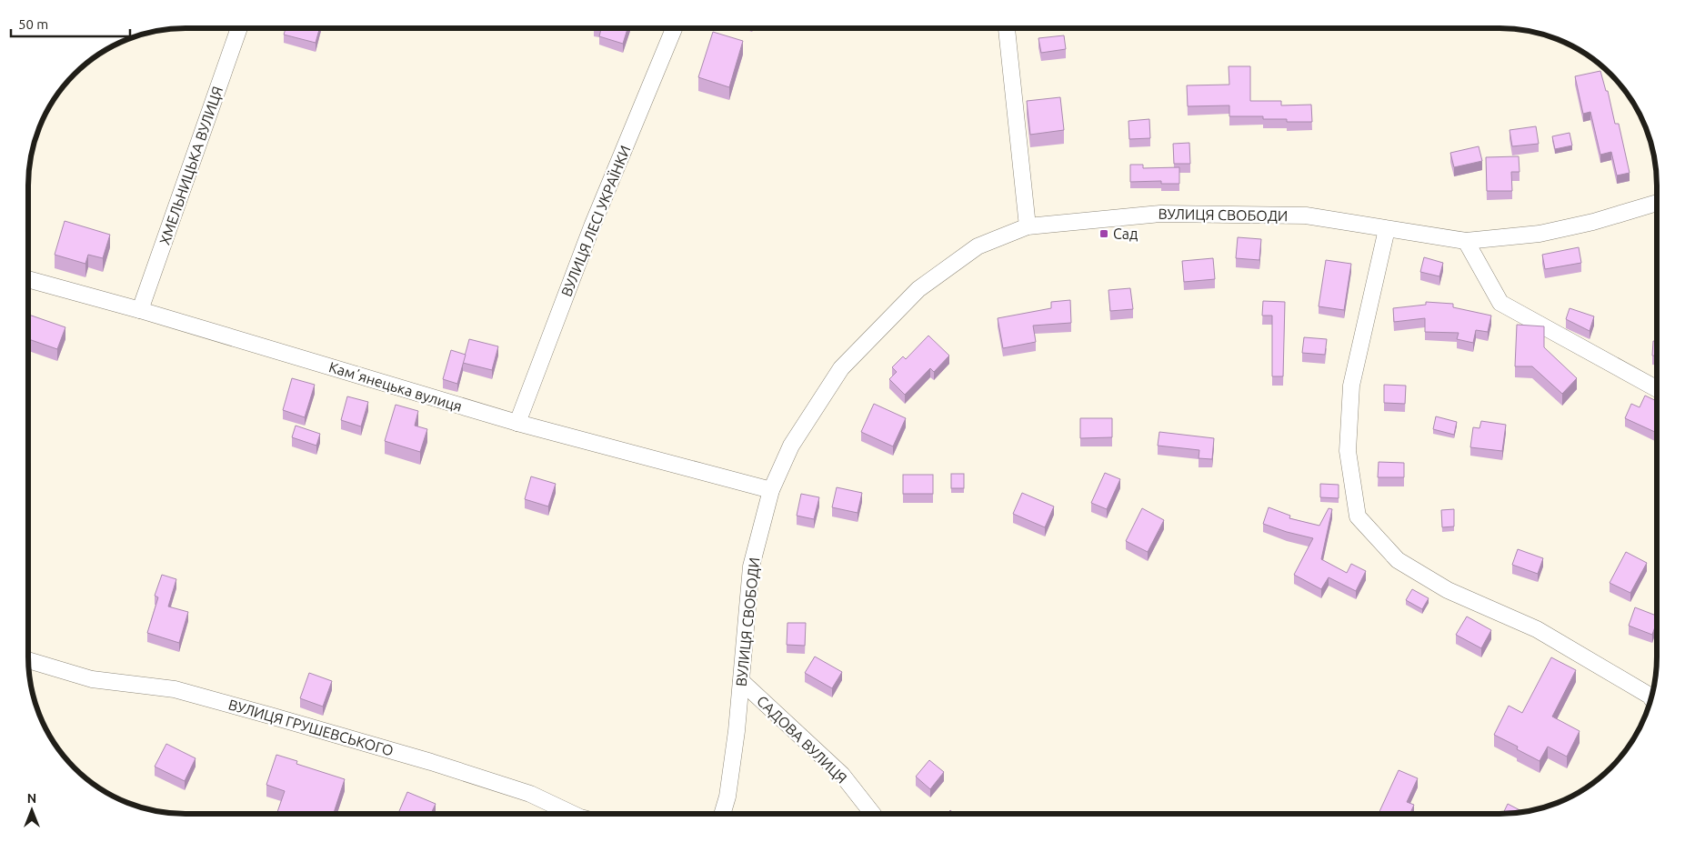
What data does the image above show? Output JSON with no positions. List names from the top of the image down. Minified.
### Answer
{"streets":{"street":["ХМЕЛЬНИЦЬКА ВУЛИЦЯ","ВУЛИЦЯ СВОБОДИ","ВУЛИЦЯ ЛЕСІ УКРАЇНКИ","Камʼянецька вулиця","ВУЛИЦЯ ГРУШЕВСЬКОГО","САДОВА ВУЛИЦЯ"]},"crossings":[["ХМЕЛЬНИЦЬКА ВУЛИЦЯ","Камʼянецька вулиця"],["ВУЛИЦЯ СВОБОДИ","Камʼянецька вулиця"],["ВУЛИЦЯ СВОБОДИ","САДОВА ВУЛИЦЯ"],["ВУЛИЦЯ ЛЕСІ УКРАЇНКИ","Камʼянецька вулиця"]],"places":{"transit":["Сад"]},"scale_bar":"50 m","north":"top"}
